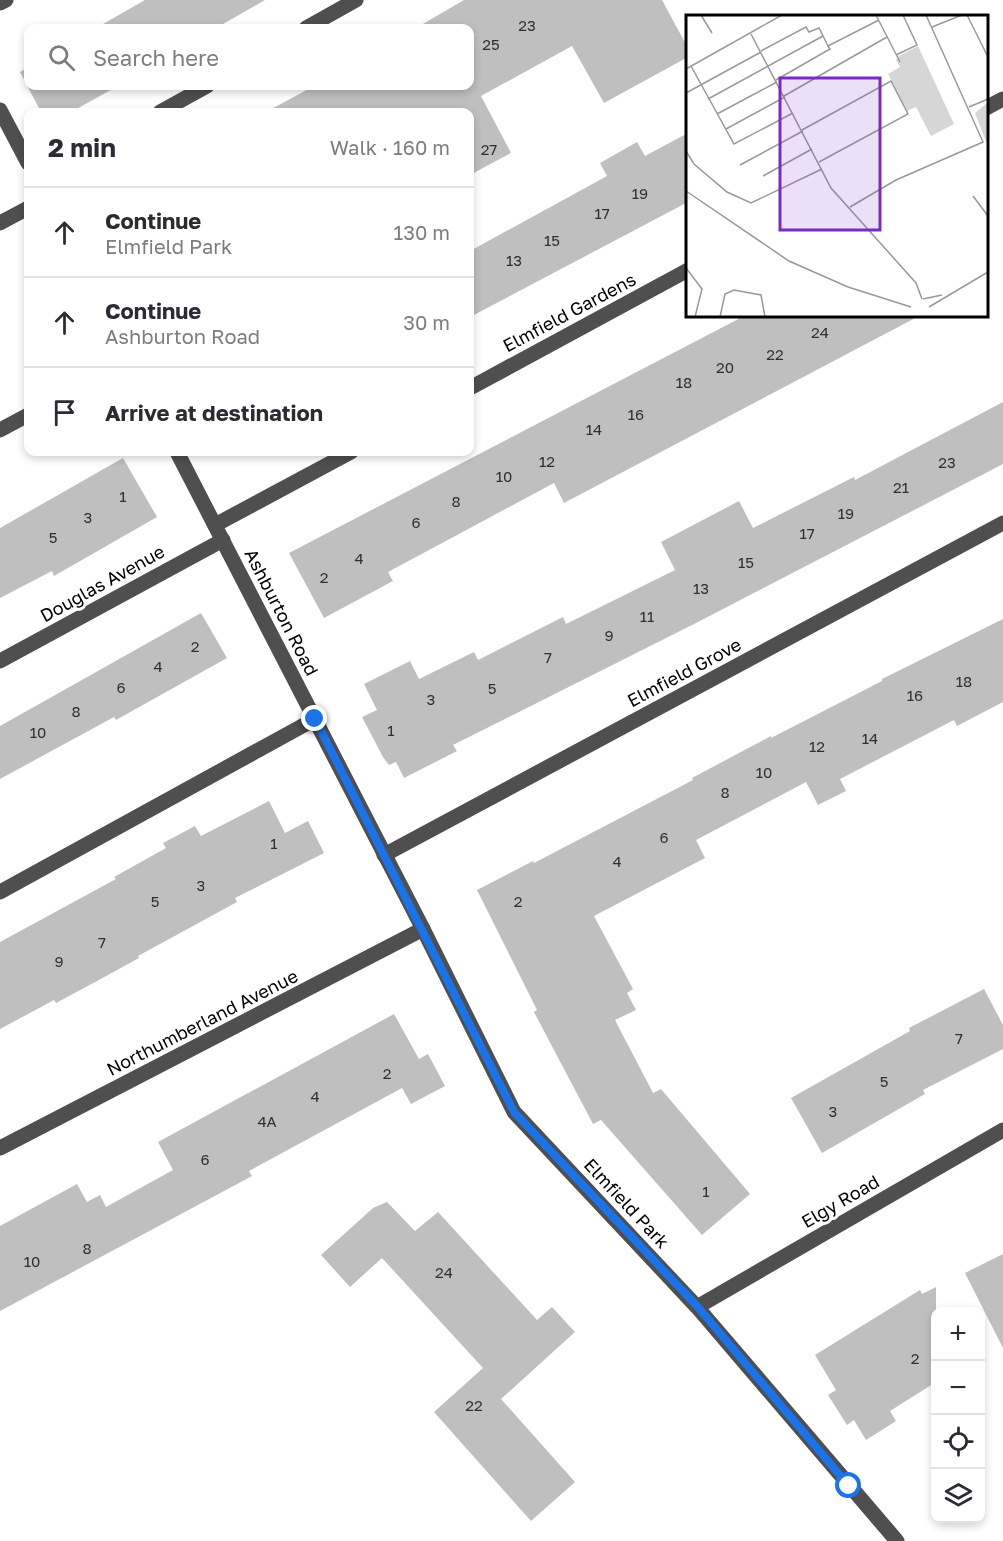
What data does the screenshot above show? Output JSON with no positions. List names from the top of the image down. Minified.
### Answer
{"streets":{"street":["Elmfield Gardens","Douglas Avenue","Ashburton Road","Elmfield Grove","Northumberland Avenue","Elgy Road","Elmfield Park"]},"crossings":[["Douglas Avenue","Ashburton Road"],["Ashburton Road","Elmfield Grove"],["Ashburton Road","Elmfield Park"],["Elmfield Grove","Elmfield Park"],["Northumberland Avenue","Elmfield Park"],["Elgy Road","Elmfield Park"]],"house_numbers":["23","25","27","19","17","15","13","24","22","20","18","16","14","12","23","10","21","1","8","19","3","6","17","5","4","15","2","13","11","9","2","7","4","18","6","5","16","3","8","1","10","14","12","10","8","6","1","4","3","5","2","7","9","7","2","5","4","3","4A","6","1","8","10","24","2","22"],"page":{"search":"Search here","heading":["2 min","Walk · 160 m"],"list":[["Continue","Elmfield Park","130 m"],["Continue","Ashburton Road","30 m"],"Arrive at destination"],"map_buttons":["+","−"]}}
